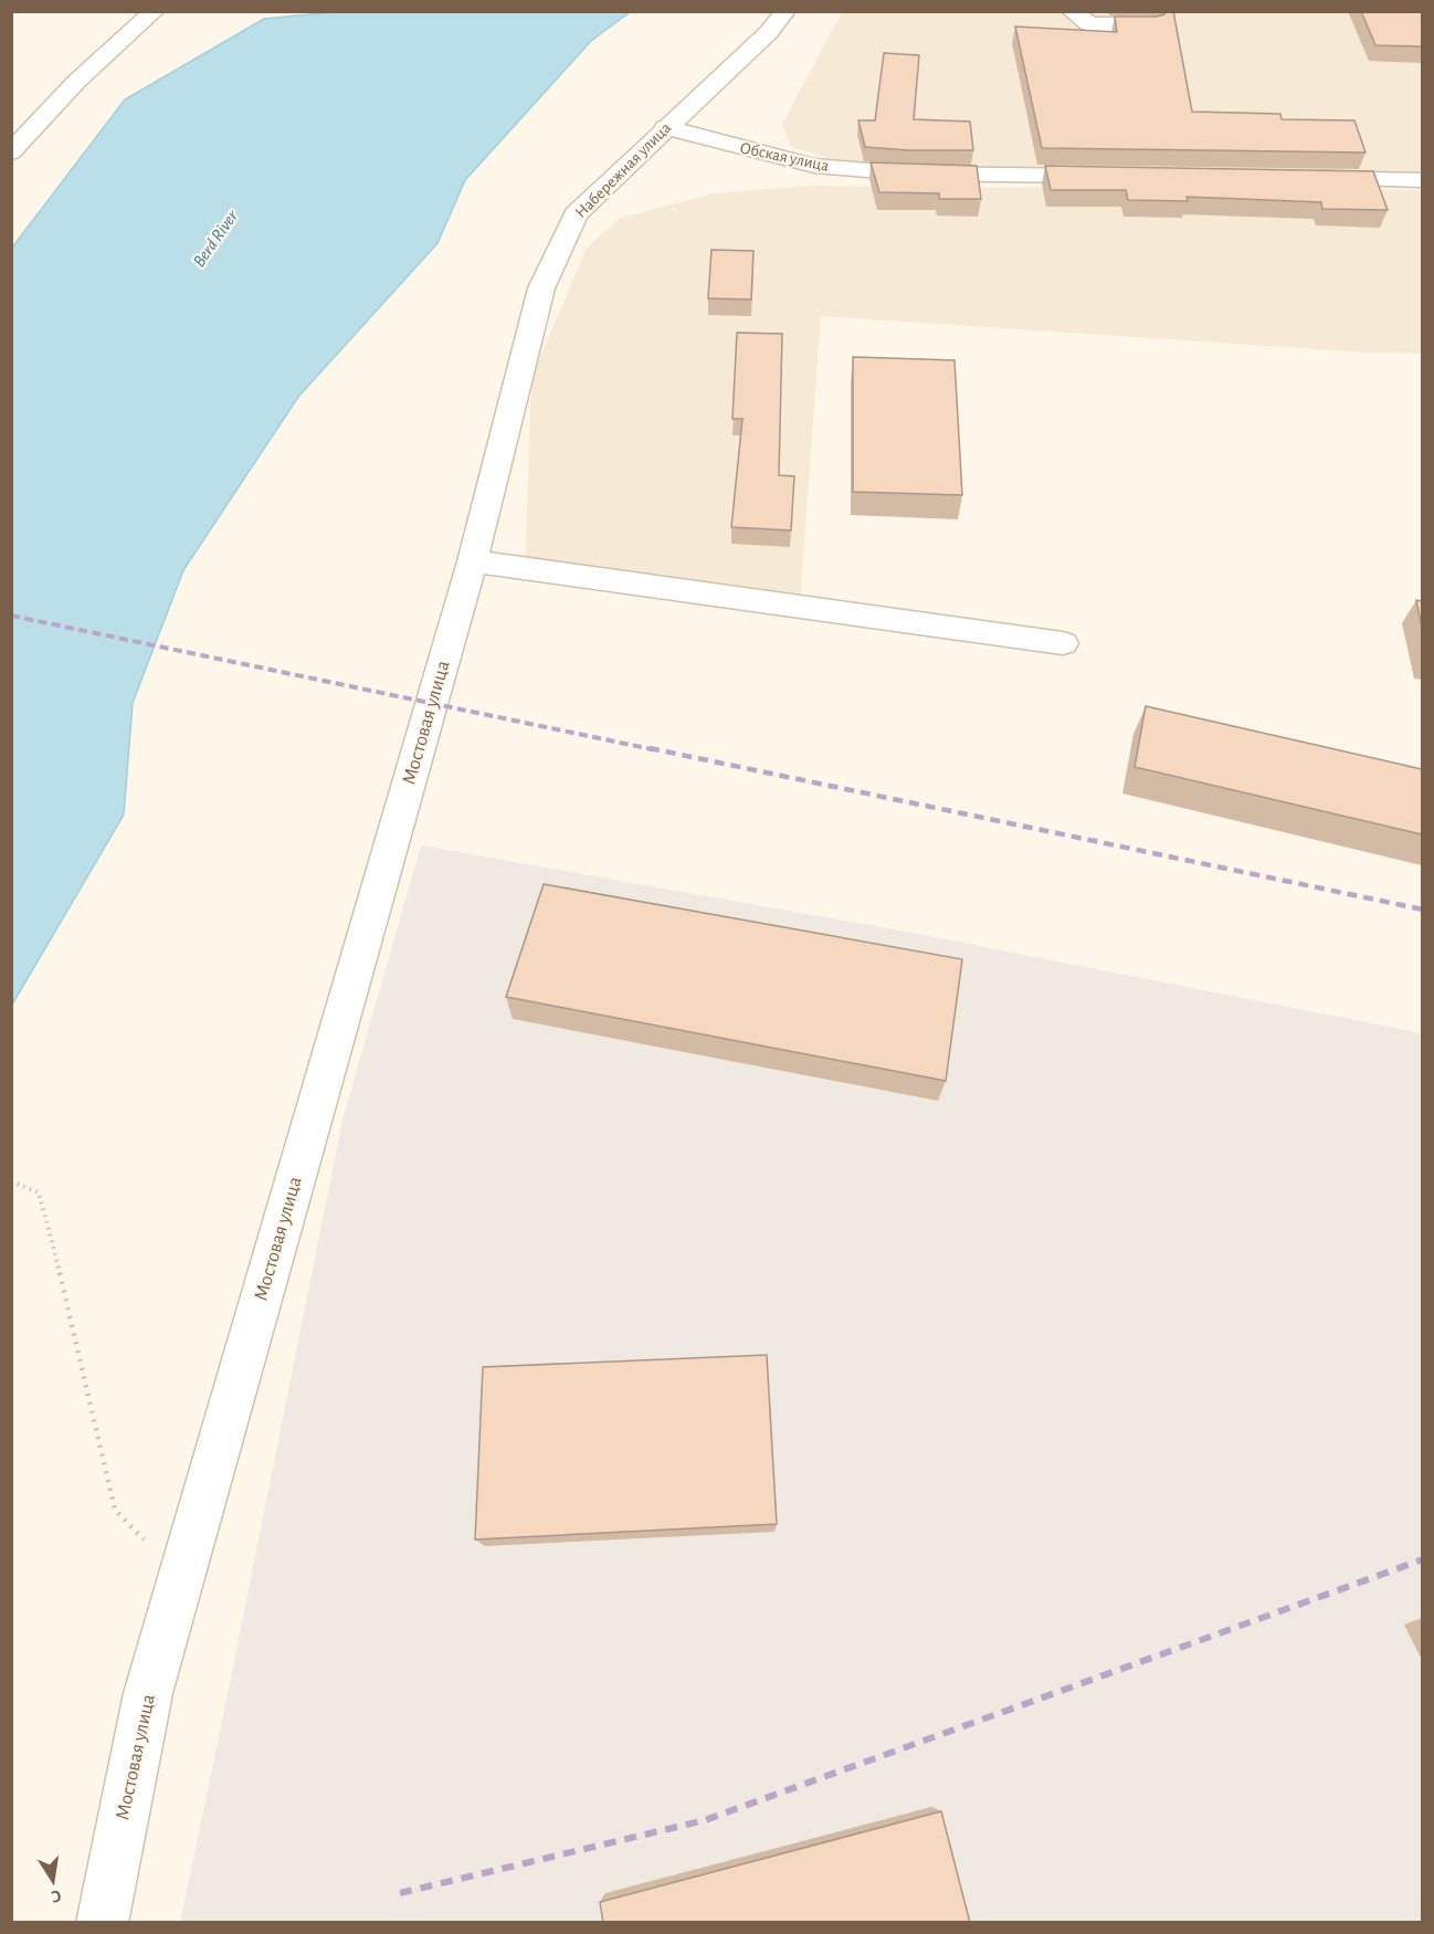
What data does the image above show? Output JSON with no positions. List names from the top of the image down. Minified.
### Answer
{"streets":{"street":["Обская улица","Набережная улица","Мостовая улица"]},"crossings":[["Обская улица","Набережная улица"],["Набережная улица","Мостовая улица"]],"water":["Berd River"],"north":"bottom"}
